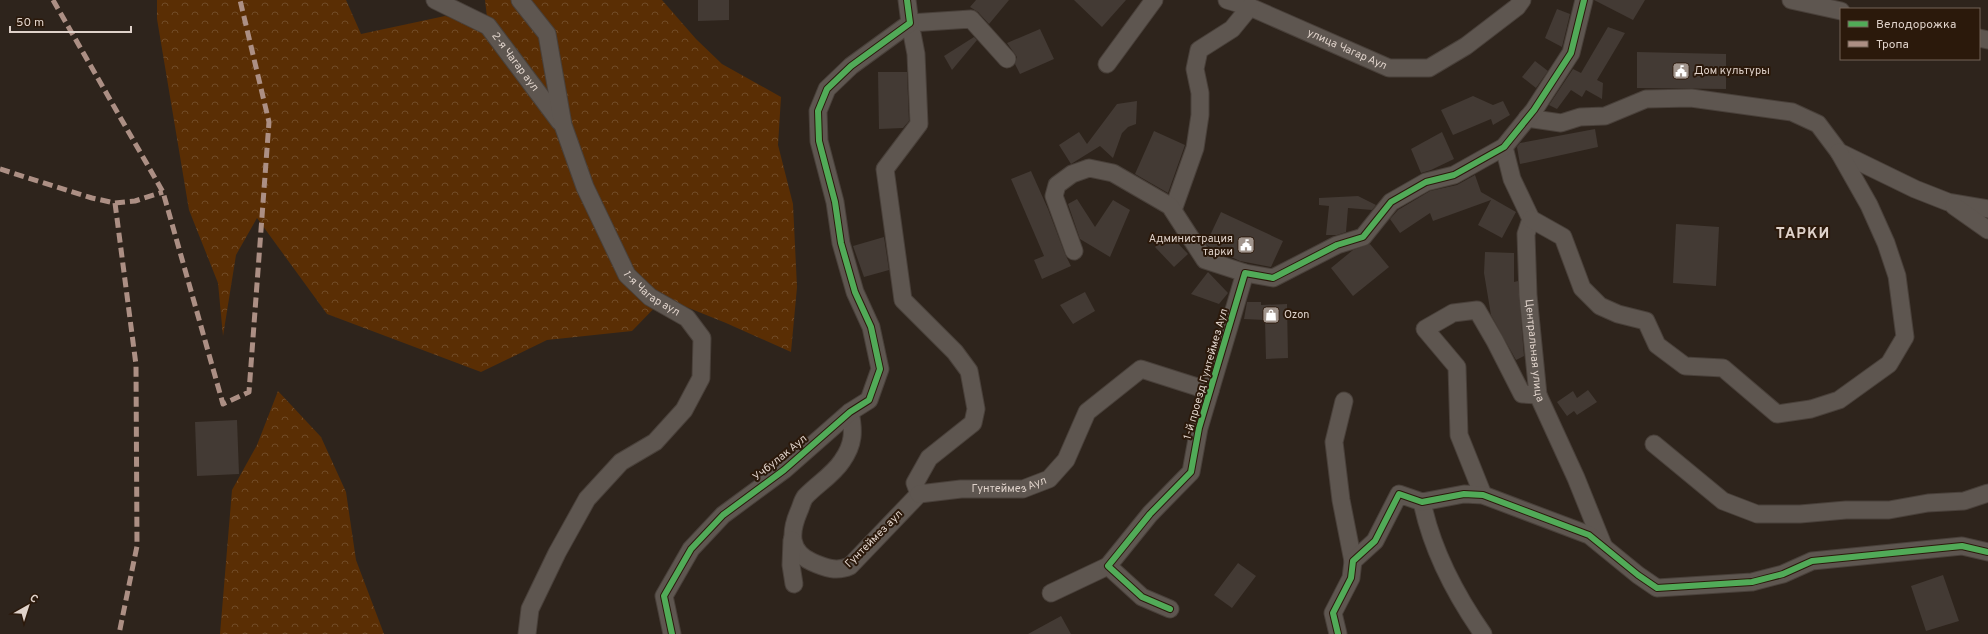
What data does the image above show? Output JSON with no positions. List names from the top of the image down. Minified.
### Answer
{"streets":{"street":["улица Чагар Аул","2-я Чагар аул","1-я Чагар аул","Центральная улица","1-й проезд Гунтеймез Аул","Учбулак Аул","Гунтеймез Аул","Гунтеймез аул"]},"crossings":[["2-я Чагар аул","1-я Чагар аул"],["1-й проезд Гунтеймез Аул","Гунтеймез Аул"],["Гунтеймез Аул","Гунтеймез аул"]],"districts":["ТАРКИ"],"places":{"public building":["Дом культуры","Администрация тарки"],"shop":["Ozon"]},"legend":["Велодорожка","Тропа"],"scale_bar":"50 m","north":"top right"}
